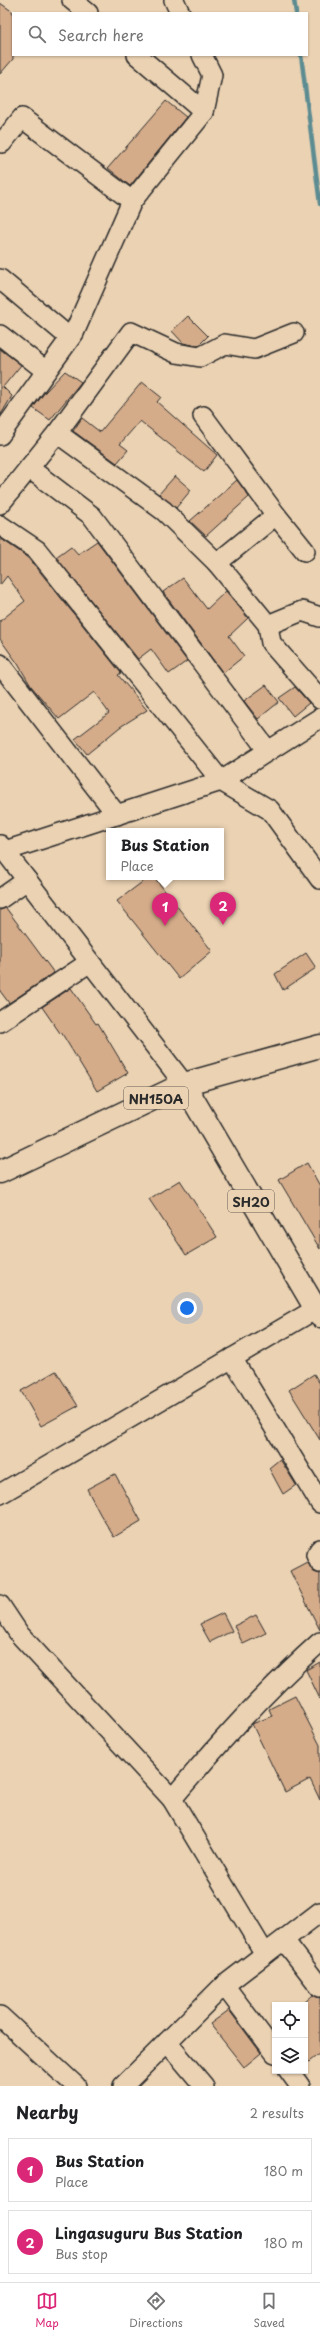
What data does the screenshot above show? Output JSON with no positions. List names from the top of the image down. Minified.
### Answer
{"streets":{"main road":["NH150A","SH20"]},"crossings":[["NH150A","SH20"]],"page":{"search":"Search here","popup":["Bus Station","Place"],"pins":["2","1"],"heading":["Nearby","2 results"],"list":[{"mark":"1","name":"Bus Station","note":"Place","value":"180 m"},{"mark":"2","name":"Lingasuguru Bus Station","note":"Bus stop","value":"180 m"}],"nav":["Map","Directions","Saved"]}}
